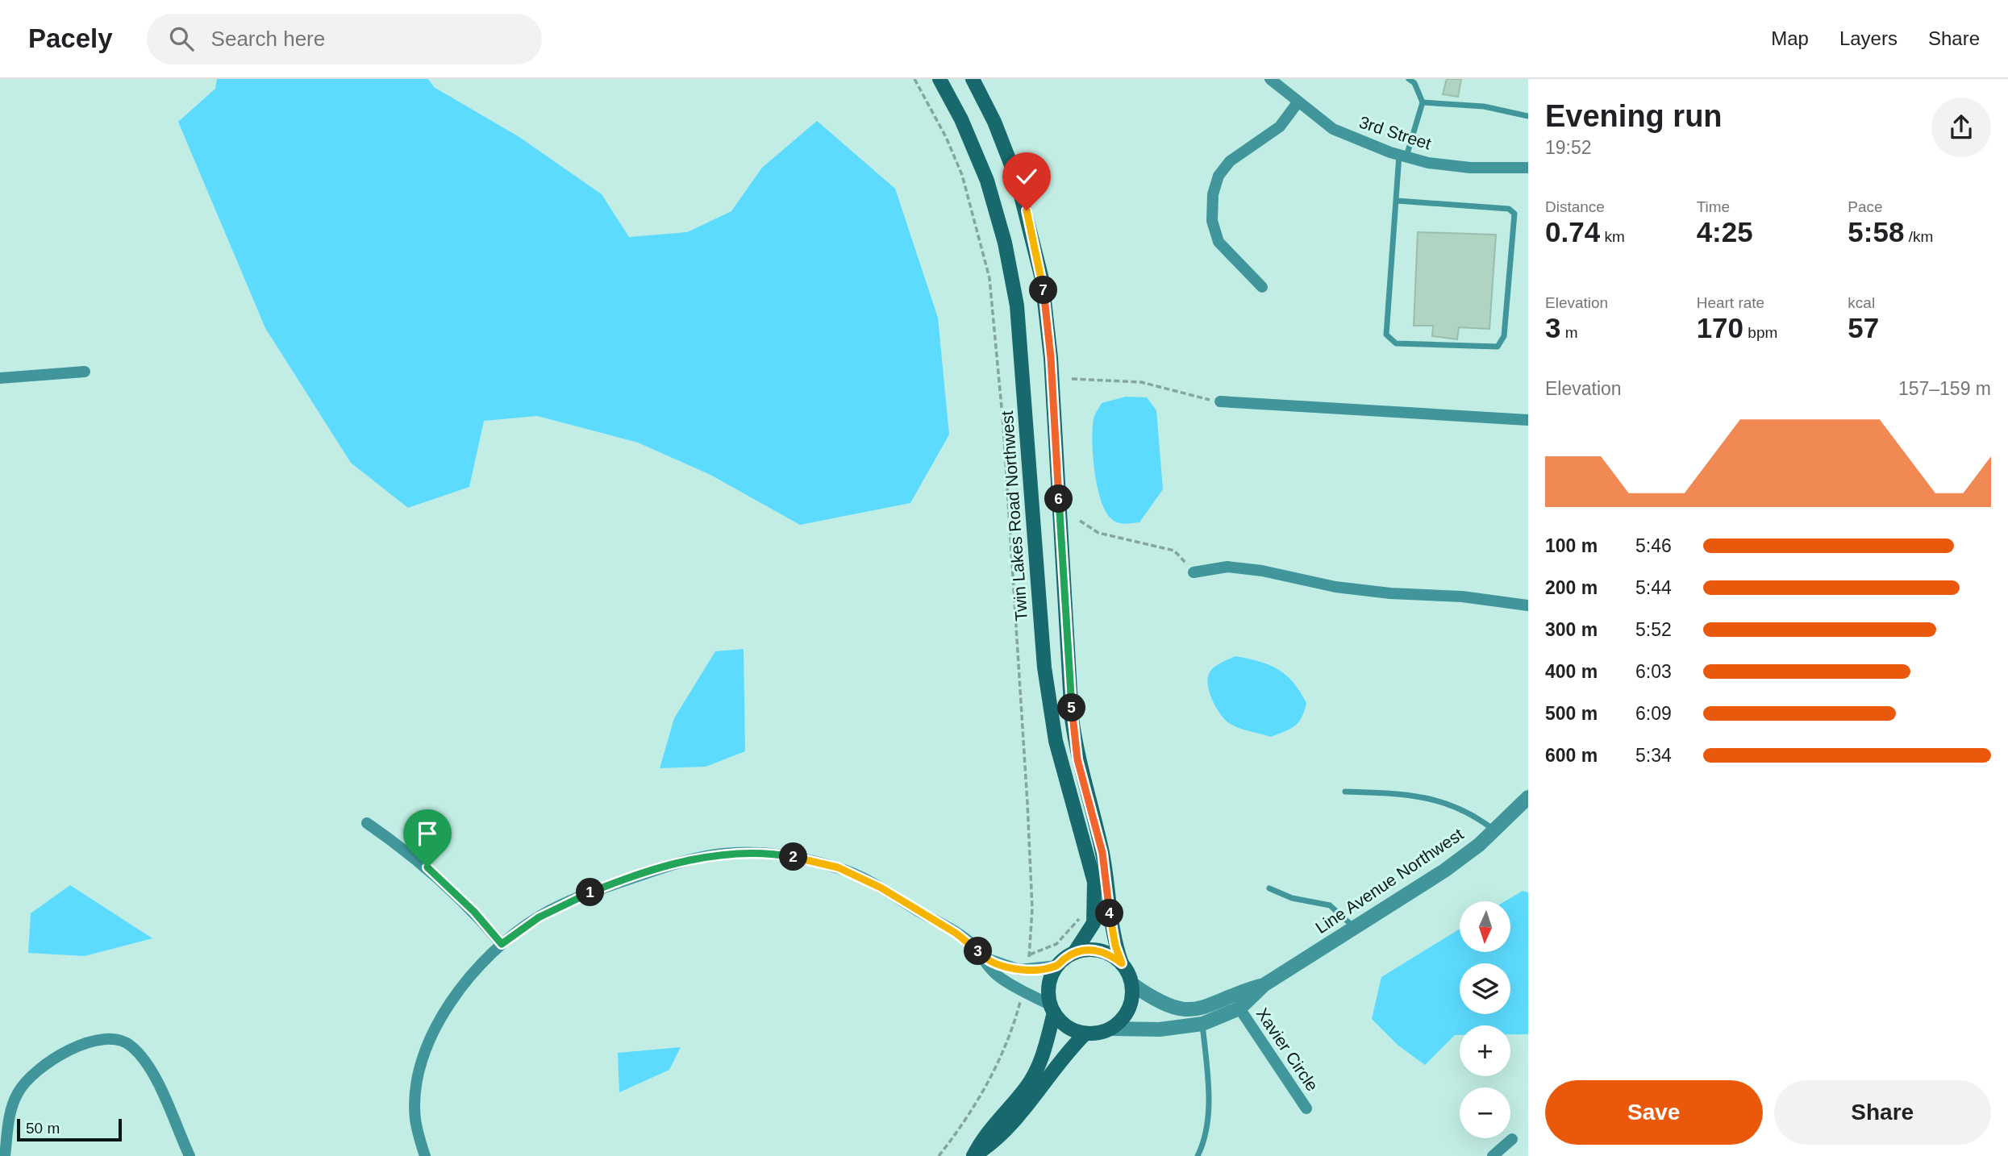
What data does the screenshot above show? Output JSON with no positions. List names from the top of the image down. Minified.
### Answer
{"streets":{"main road":["Twin Lakes Road Northwest"],"street":["3rd Street","Line Avenue Northwest","Xavier Circle"]},"crossings":[["Twin Lakes Road Northwest","Line Avenue Northwest"],["Line Avenue Northwest","Xavier Circle"]],"scale_bar":"50 m","north":"bottom","page":{"header":"Pacely","search":"Search here","nav":["Map","Layers","Share"],"heading":["Evening run","19:52"],"stats":[["Distance","0.74 km"],["Time","4:25"],["Pace","5:58 /km"],["Elevation","3 m"],["Heart rate","170 bpm"],["kcal","57"]],"pins":["7","6","5","2","1","4","3"],"chart":["Elevation","157–159 m"],"list":[{"name":"100 m","note":"5:46"},{"name":"200 m","note":"5:44"},{"name":"300 m","note":"5:52"},{"name":"400 m","note":"6:03"},{"name":"500 m","note":"6:09"},{"name":"600 m","note":"5:34"}],"map_buttons":["+","−"],"buttons":["Save","Share"],"scale":"50 m"}}
